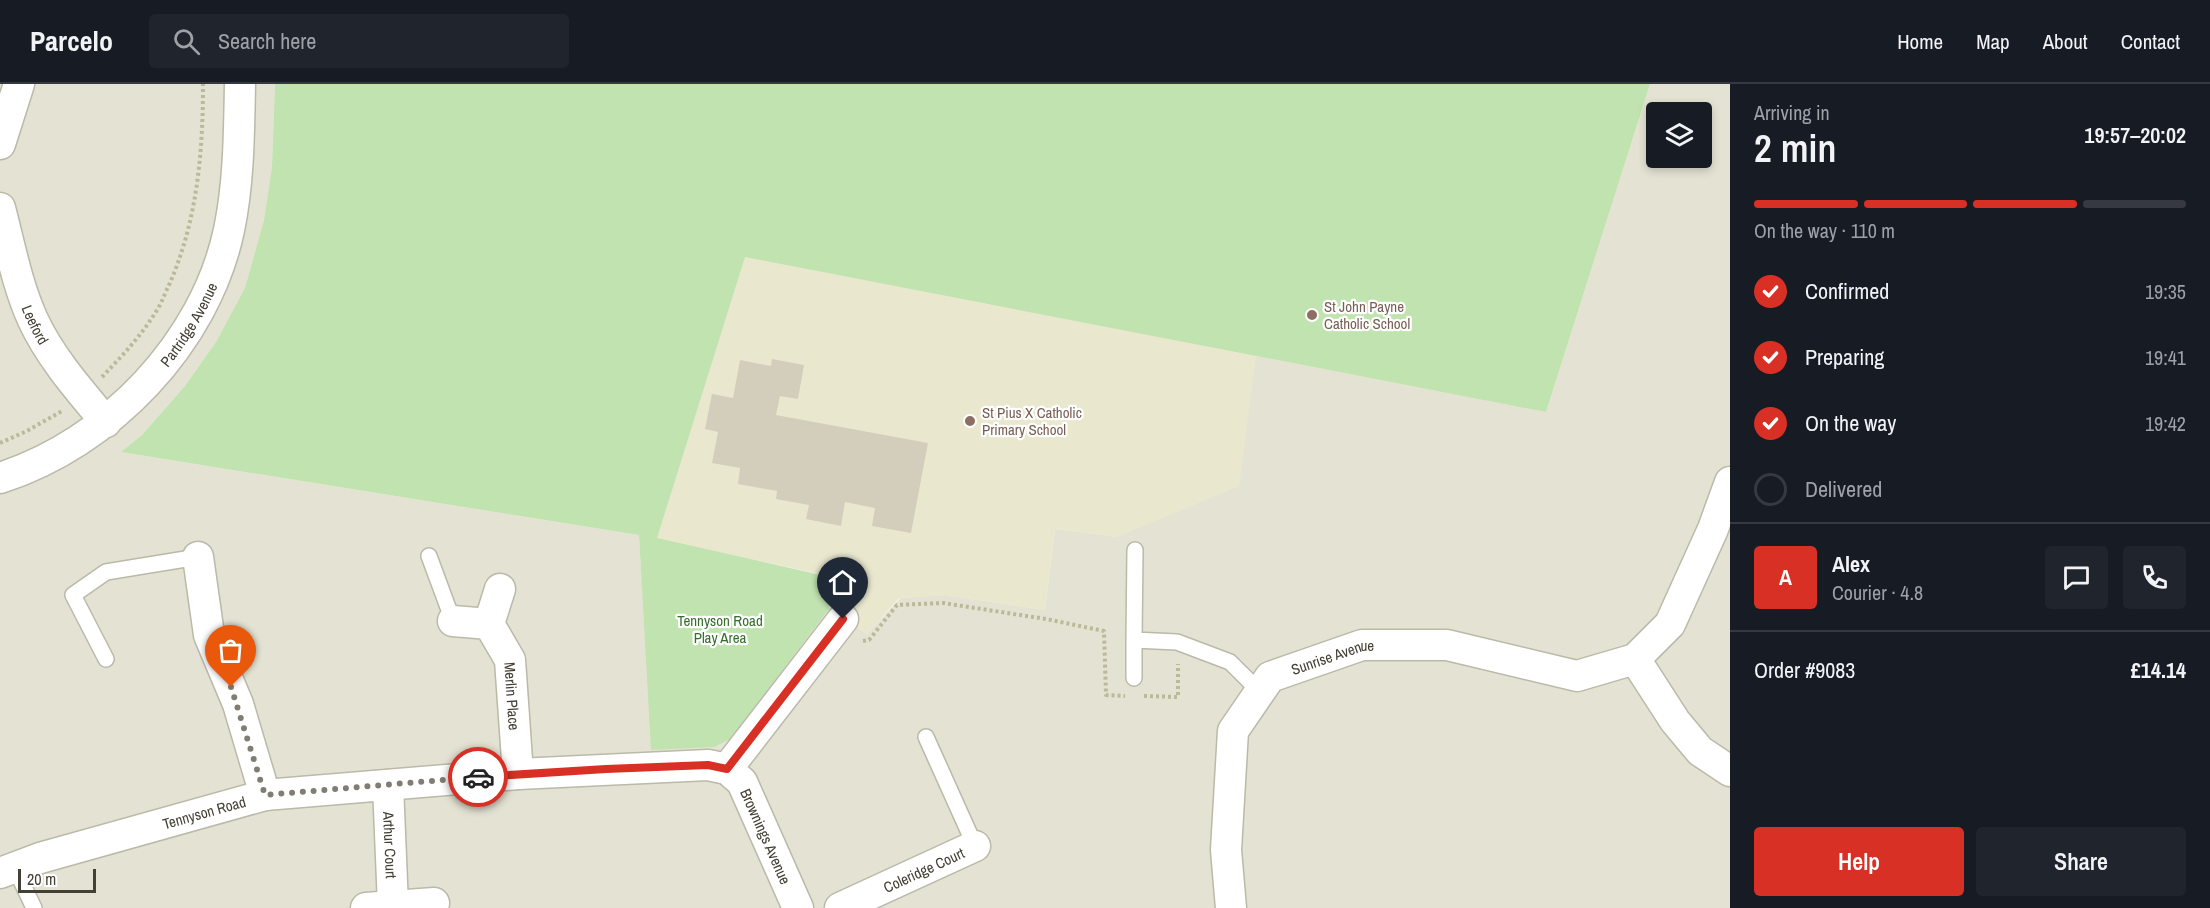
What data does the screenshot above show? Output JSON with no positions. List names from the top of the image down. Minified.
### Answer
{"streets":{"street":["Leeford","Partridge Avenue","Sunrise Avenue","Merlin Place","Tennyson Road","Brownings Avenue","Arthur Court","Coleridge Court"]},"crossings":[["Leeford","Partridge Avenue"],["Merlin Place","Tennyson Road"],["Tennyson Road","Brownings Avenue"],["Tennyson Road","Arthur Court"]],"parks":["Tennyson Road Play Area"],"places":["St John Payne Catholic School","St Pius X Catholic Primary School"],"scale_bar":"20 m","page":{"header":"Parcelo","search":"Search here","nav":["Home","Map","About","Contact"],"heading":["2 min","Arriving in","19:57–20:02"],"panel":["Alex","Courier · 4.8","Order #9083","£14.14"],"bar":"On the way · 110 m","list":[["Confirmed","19:35"],["Preparing","19:41"],["On the way","19:42"],"Delivered"],"round":"A","buttons":["Help","Share"],"scale":"20 m"}}
